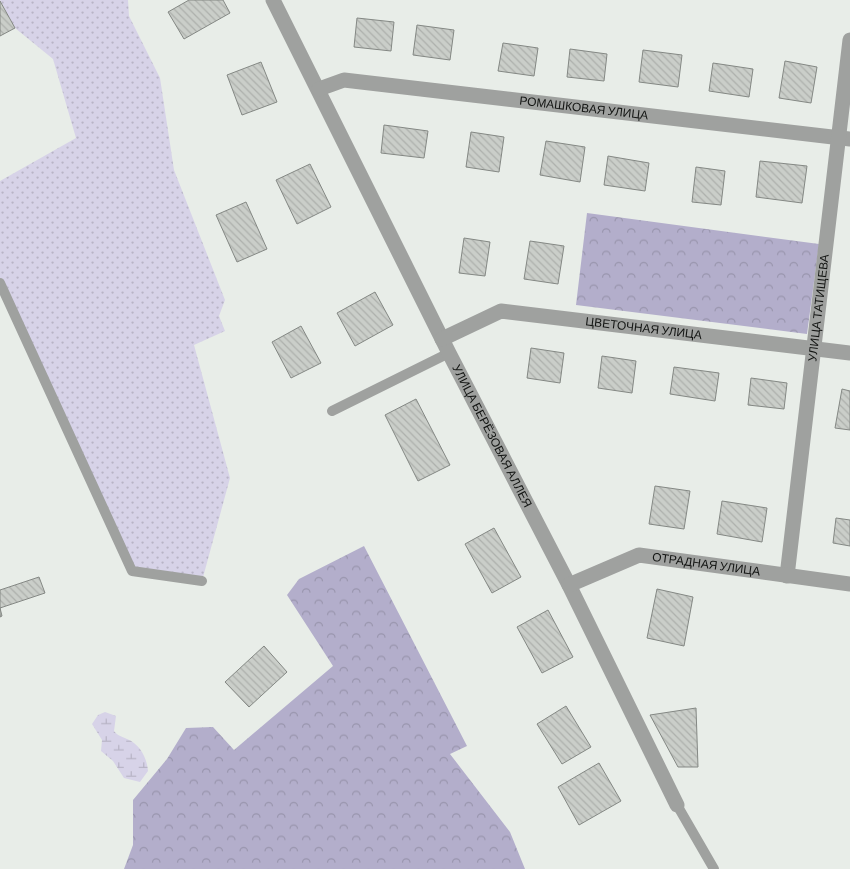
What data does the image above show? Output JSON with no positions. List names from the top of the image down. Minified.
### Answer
{"streets":{"street":["РОМАШКОВАЯ УЛИЦА","УЛИЦА ТАТИЩЕВА","ЦВЕТОЧНАЯ УЛИЦА","УЛИЦА БЕРЁЗОВАЯ АЛЛЕЯ","ОТРАДНАЯ УЛИЦА"]},"crossings":[["РОМАШКОВАЯ УЛИЦА","УЛИЦА ТАТИЩЕВА"],["РОМАШКОВАЯ УЛИЦА","УЛИЦА БЕРЁЗОВАЯ АЛЛЕЯ"],["УЛИЦА ТАТИЩЕВА","ЦВЕТОЧНАЯ УЛИЦА"],["УЛИЦА ТАТИЩЕВА","ОТРАДНАЯ УЛИЦА"],["ЦВЕТОЧНАЯ УЛИЦА","УЛИЦА БЕРЁЗОВАЯ АЛЛЕЯ"],["УЛИЦА БЕРЁЗОВАЯ АЛЛЕЯ","ОТРАДНАЯ УЛИЦА"]]}
